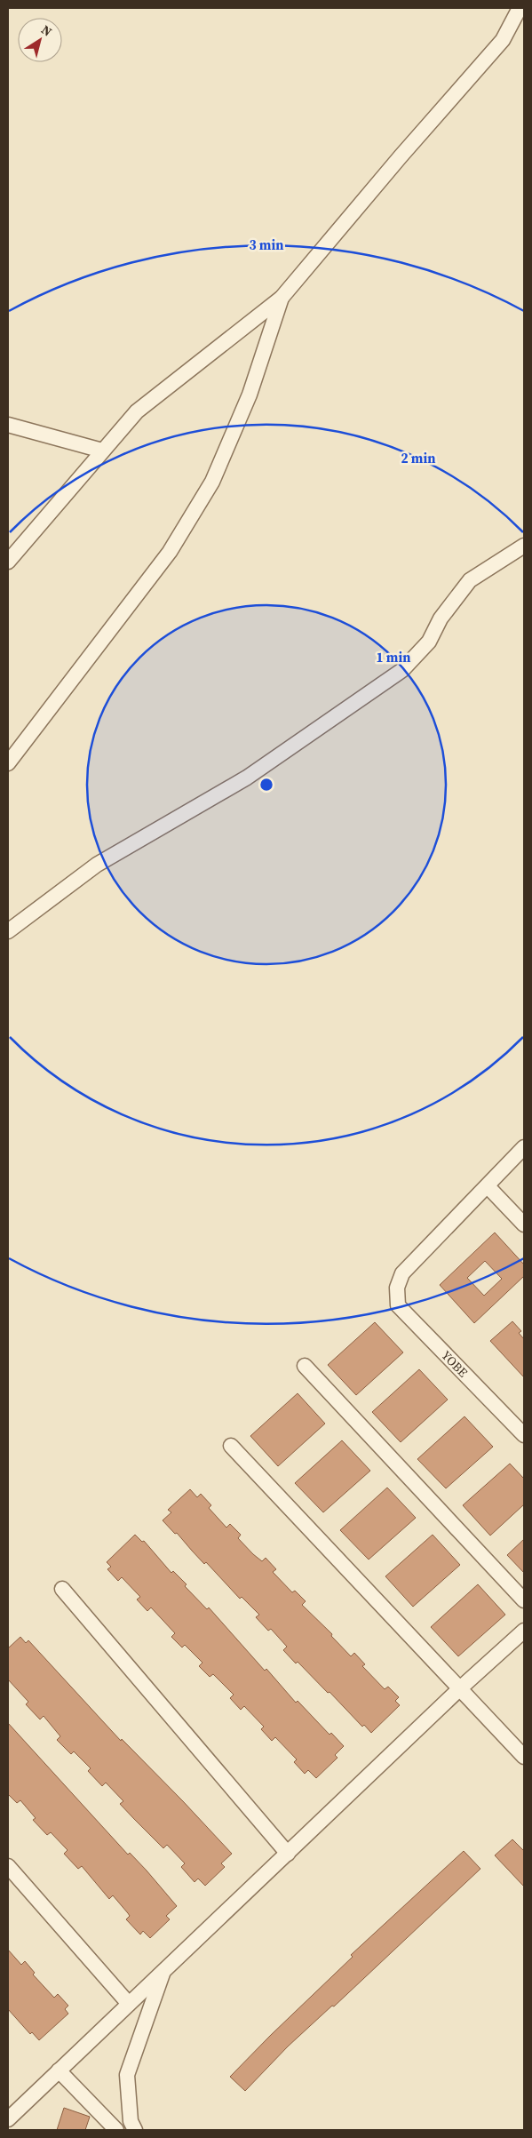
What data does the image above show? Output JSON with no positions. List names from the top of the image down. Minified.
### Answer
{"streets":{"street":["YOBE"]},"north":"top right","rings":["3 min","2 min","1 min"]}
